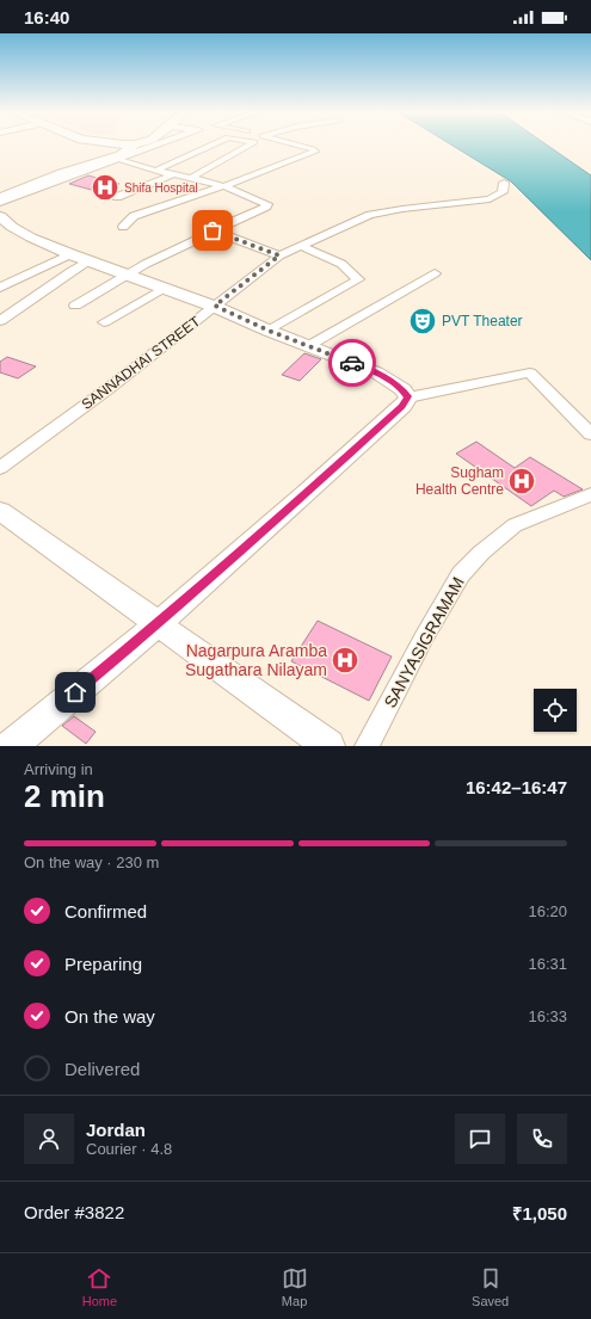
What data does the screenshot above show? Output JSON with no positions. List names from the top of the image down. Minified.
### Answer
{"streets":{"street":["SANNADHAI STREET","SANYASIGRAMAM"]},"places":{"hospital":["Shifa Hospital","Sugham Health Centre","Nagarpura Aramba Sugathara Nilayam"],"theatre":["PVT Theater"]},"page":{"status":"16:40","heading":["2 min","Arriving in","16:42–16:47"],"panel":["Jordan","Courier · 4.8","Order #3822","₹1,050"],"bar":"On the way · 230 m","list":[["Confirmed","16:20"],["Preparing","16:31"],["On the way","16:33"],"Delivered"],"tabs":["Home","Map","Saved"]}}
